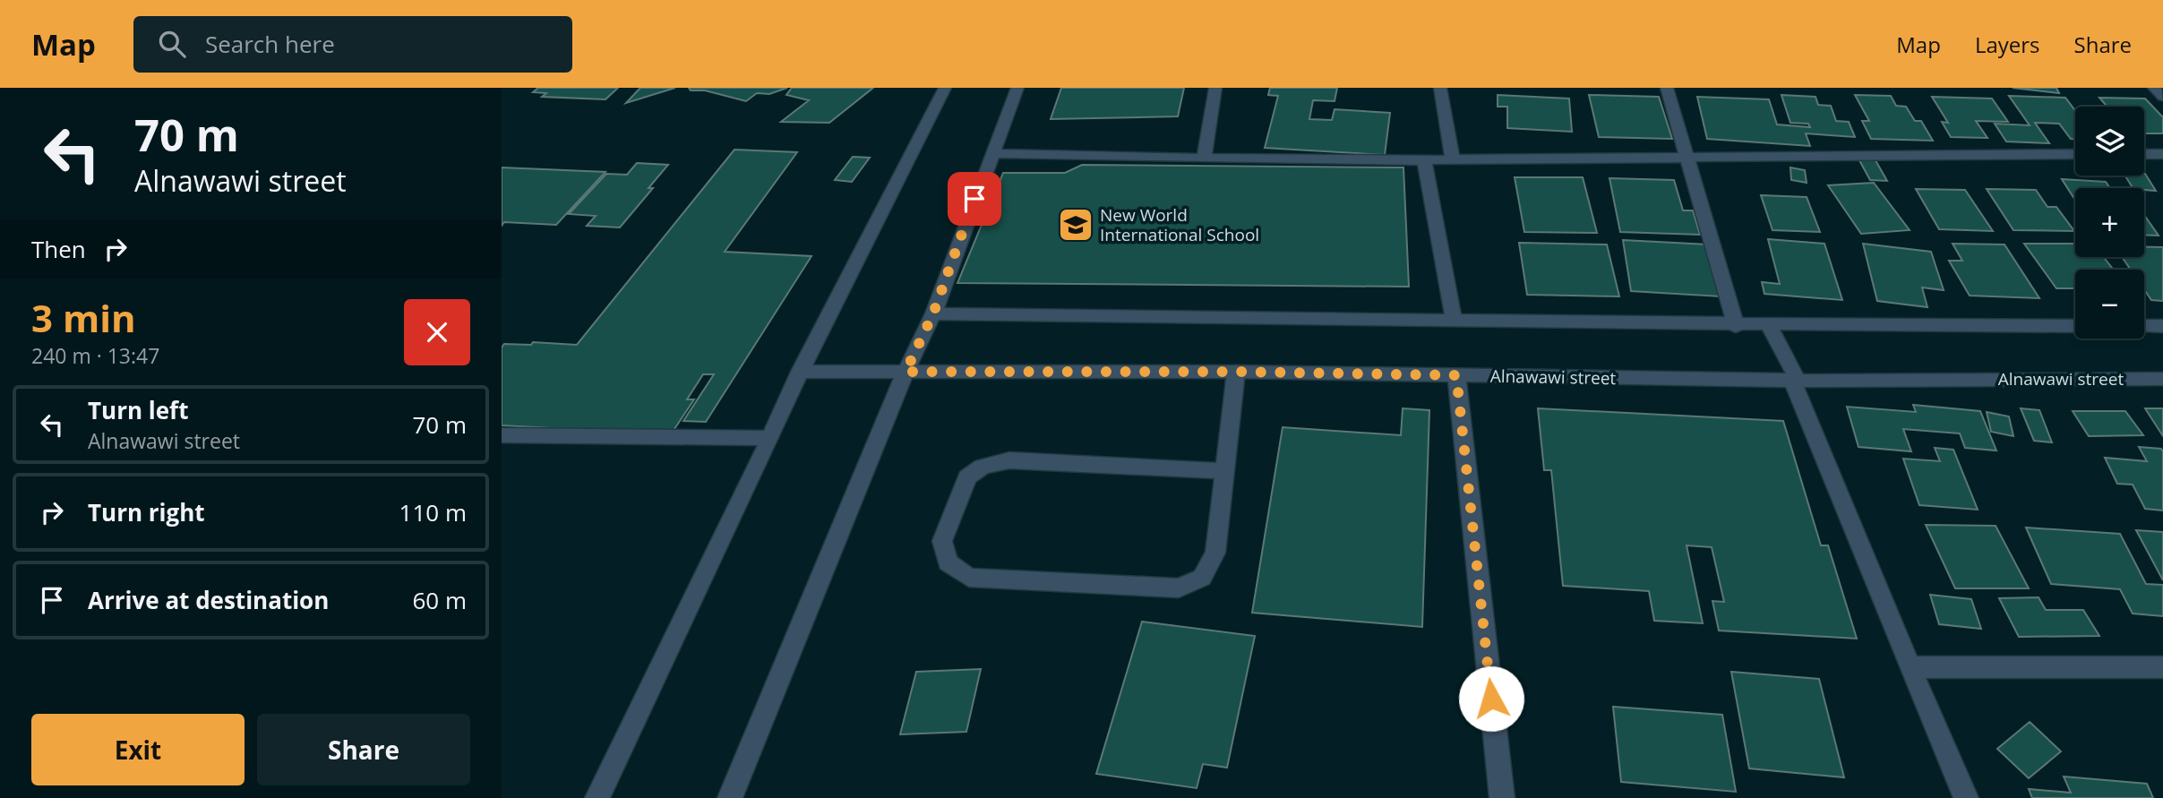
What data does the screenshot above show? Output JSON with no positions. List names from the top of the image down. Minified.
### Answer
{"streets":{"street":["Alnawawi street"]},"places":{"school or university":["New World International School"]},"page":{"header":"Map","search":"Search here","nav":["Map","Layers","Share"],"turn":["70 m","Alnawawi street"],"map_buttons":["+","−"],"then":"Then","heading":["3 min","240 m · 13:47"],"list":[{"name":"Turn left","note":"Alnawawi street","value":"70 m"},{"name":"Turn right","value":"110 m"},{"name":"Arrive at destination","value":"60 m"}],"buttons":["Exit","Share"]}}
